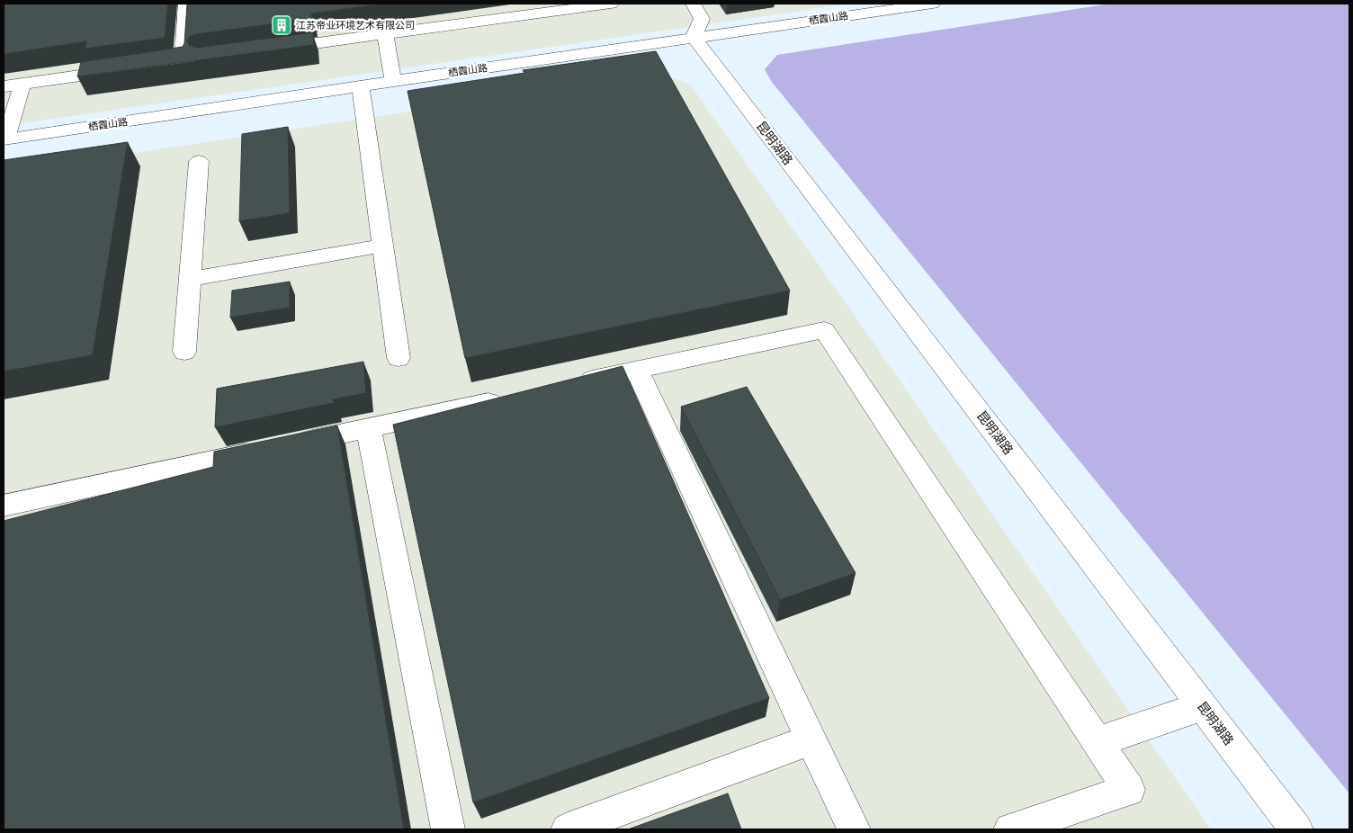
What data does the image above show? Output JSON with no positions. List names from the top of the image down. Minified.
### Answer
{"streets":{"street":["栖霞山路","昆明湖路"]},"crossings":[["栖霞山路","昆明湖路"]],"places":{"building":["江苏帝业环境艺术有限公司"]}}
